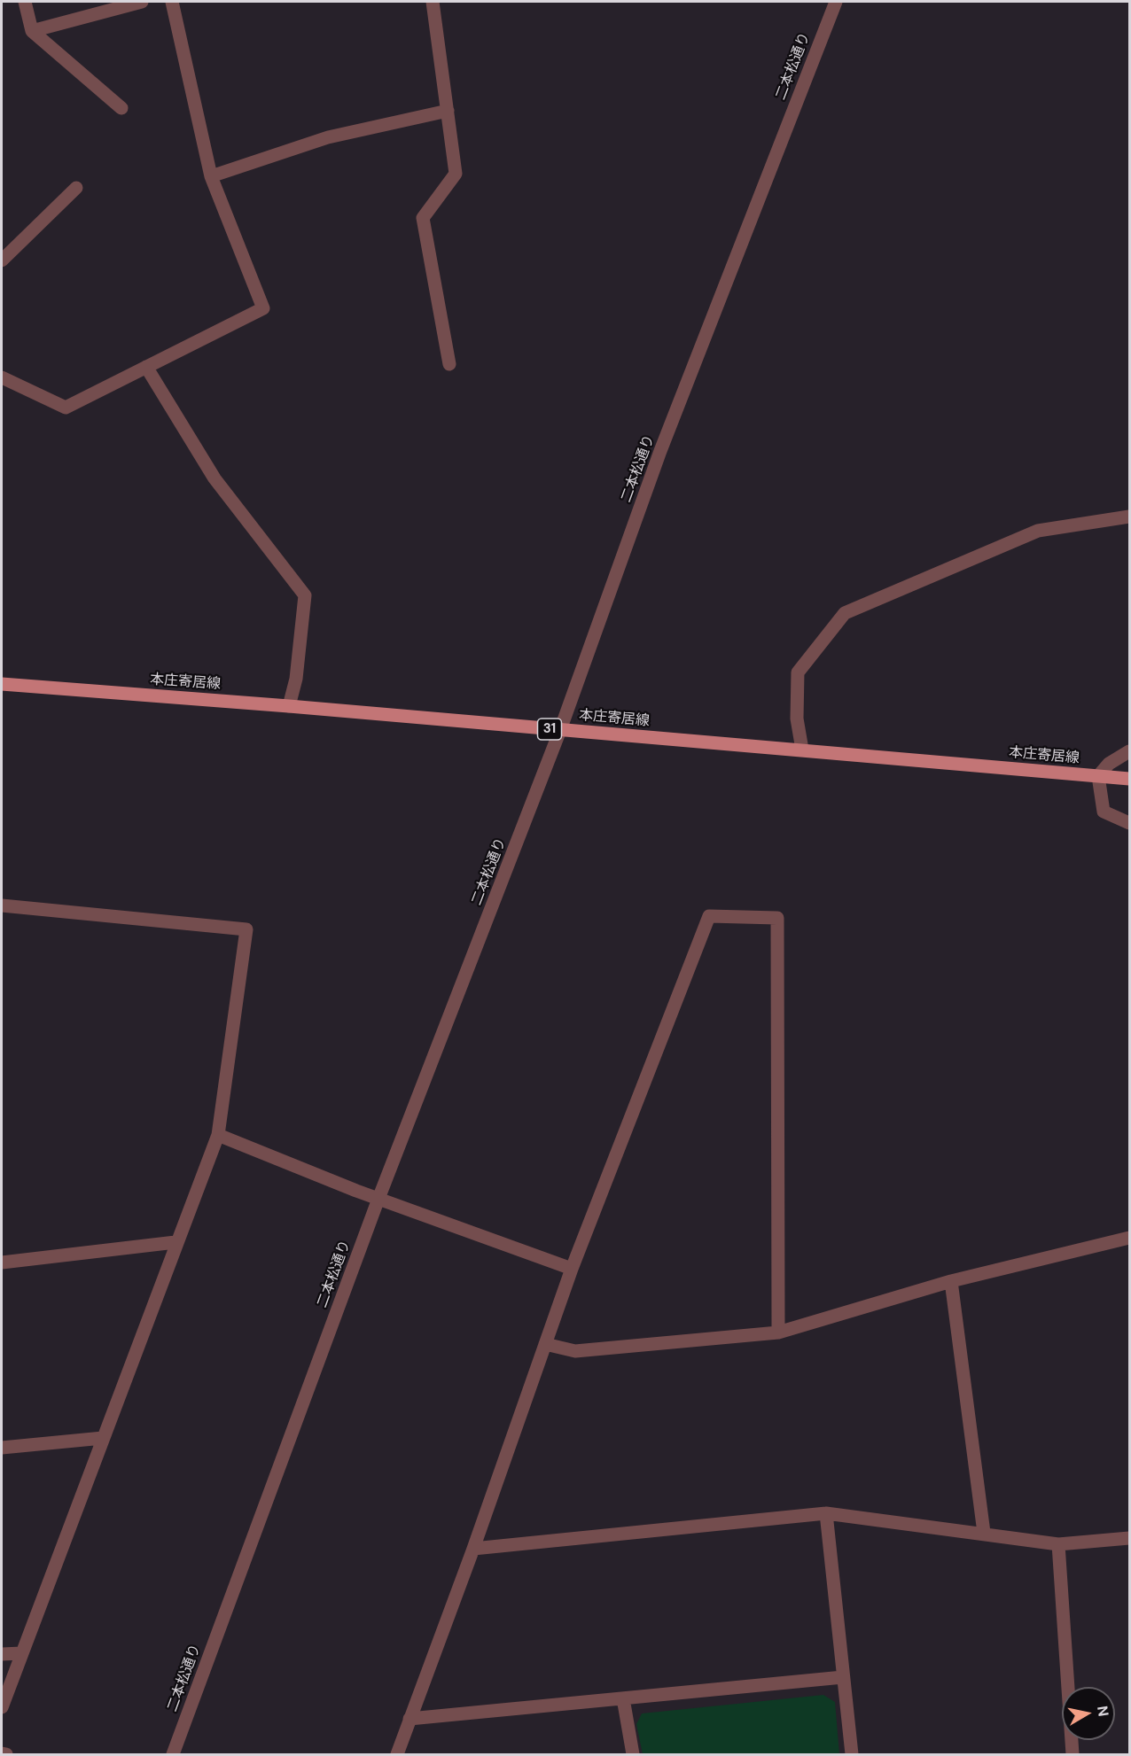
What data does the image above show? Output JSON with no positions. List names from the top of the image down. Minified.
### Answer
{"streets":{"main road":["本庄寄居線","31"],"street":["二本松通り"]},"crossings":[["二本松通り","本庄寄居線"]],"north":"right"}
